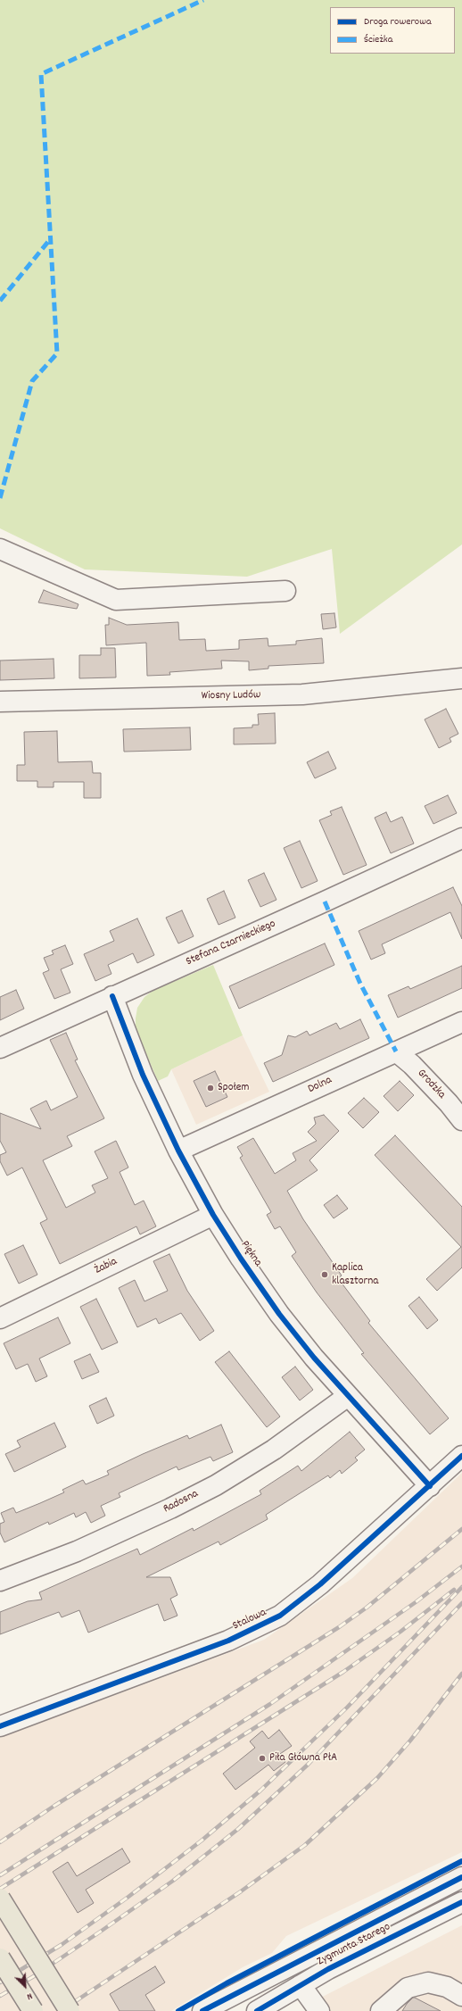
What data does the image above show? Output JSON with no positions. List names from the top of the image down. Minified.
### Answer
{"streets":{"street":["Wiosny Ludów","Stefana Czarnieckiego","Grodzka","Dolna","Piękna","Żabia","Radosna","Stalowa","Zygmunta Starego"]},"crossings":[["Stefana Czarnieckiego","Piękna"],["Grodzka","Dolna"],["Dolna","Piękna"],["Piękna","Żabia"],["Piękna","Radosna"],["Piękna","Stalowa"]],"places":["Społem","Kaplica klasztorna","Piła Główna PłA"],"legend":["Droga rowerowa","Ścieżka"],"north":"bottom right"}
